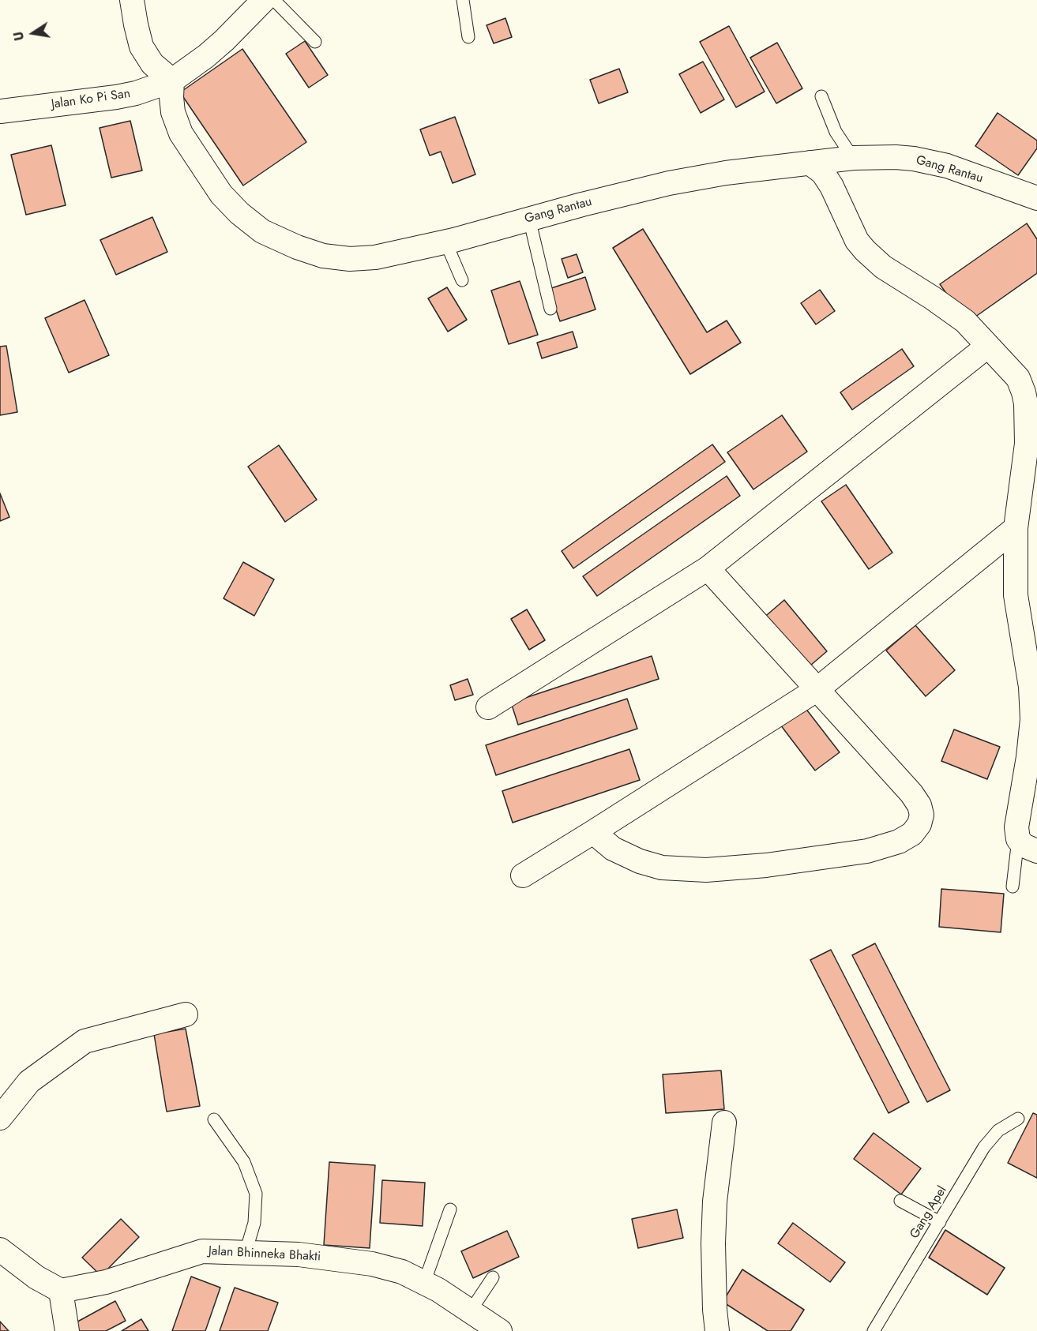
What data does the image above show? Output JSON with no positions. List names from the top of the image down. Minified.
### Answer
{"streets":{"street":["Jalan Ko Pi San","Gang Rantau","Jalan Bhinneka Bhakti"],"lane":["Gang Apel"]},"crossings":[["Jalan Ko Pi San","Gang Rantau"]],"north":"left"}
